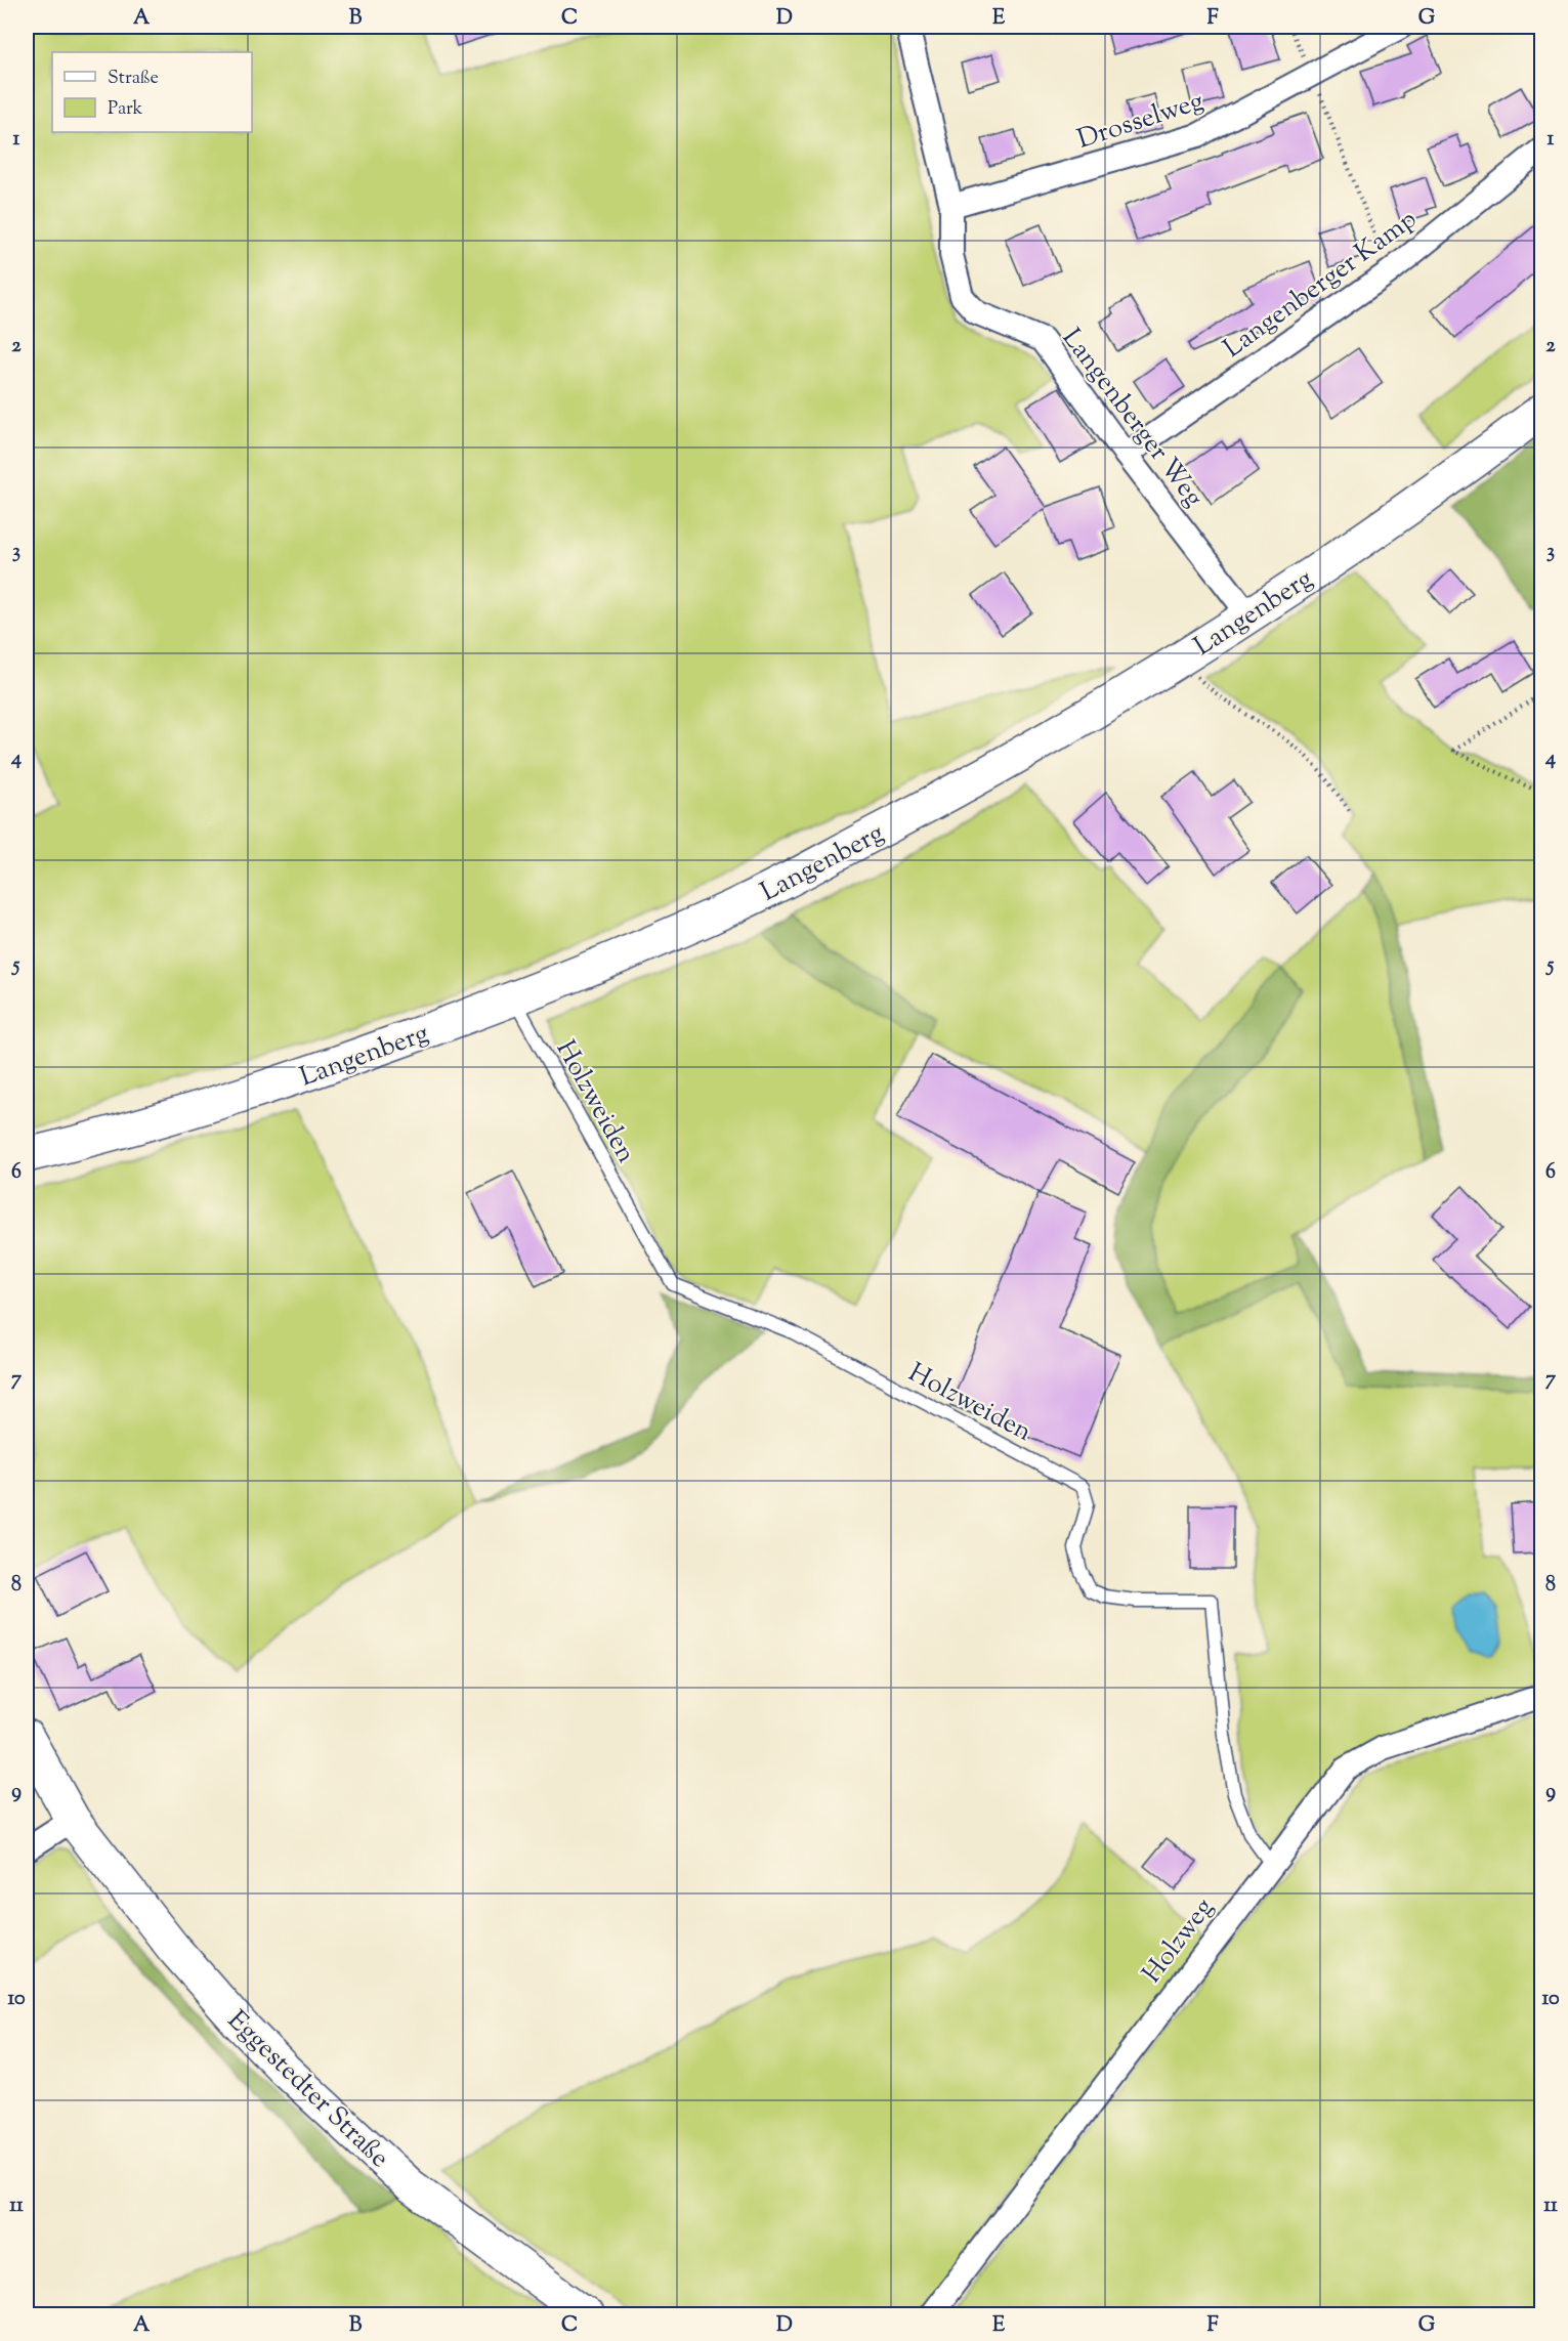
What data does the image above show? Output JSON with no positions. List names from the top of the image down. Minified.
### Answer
{"streets":{"main road":["Langenberg","Eggestedter Straße"],"street":["Drosselweg","Langenberger Kamp","Langenberger Weg","Holzweg"],"lane":["Holzweiden"]},"crossings":[["Drosselweg","Langenberger Weg"],["Langenberger Kamp","Langenberger Weg"],["Langenberger Weg","Langenberg"],["Langenberg","Holzweiden"],["Holzweiden","Holzweg"]],"legend":["Straße","Park"],"grid":{"columns":["A","B","C","D","E","F","G"],"rows":["1","2","3","4","5","6","7","8","9","10","11"]}}
